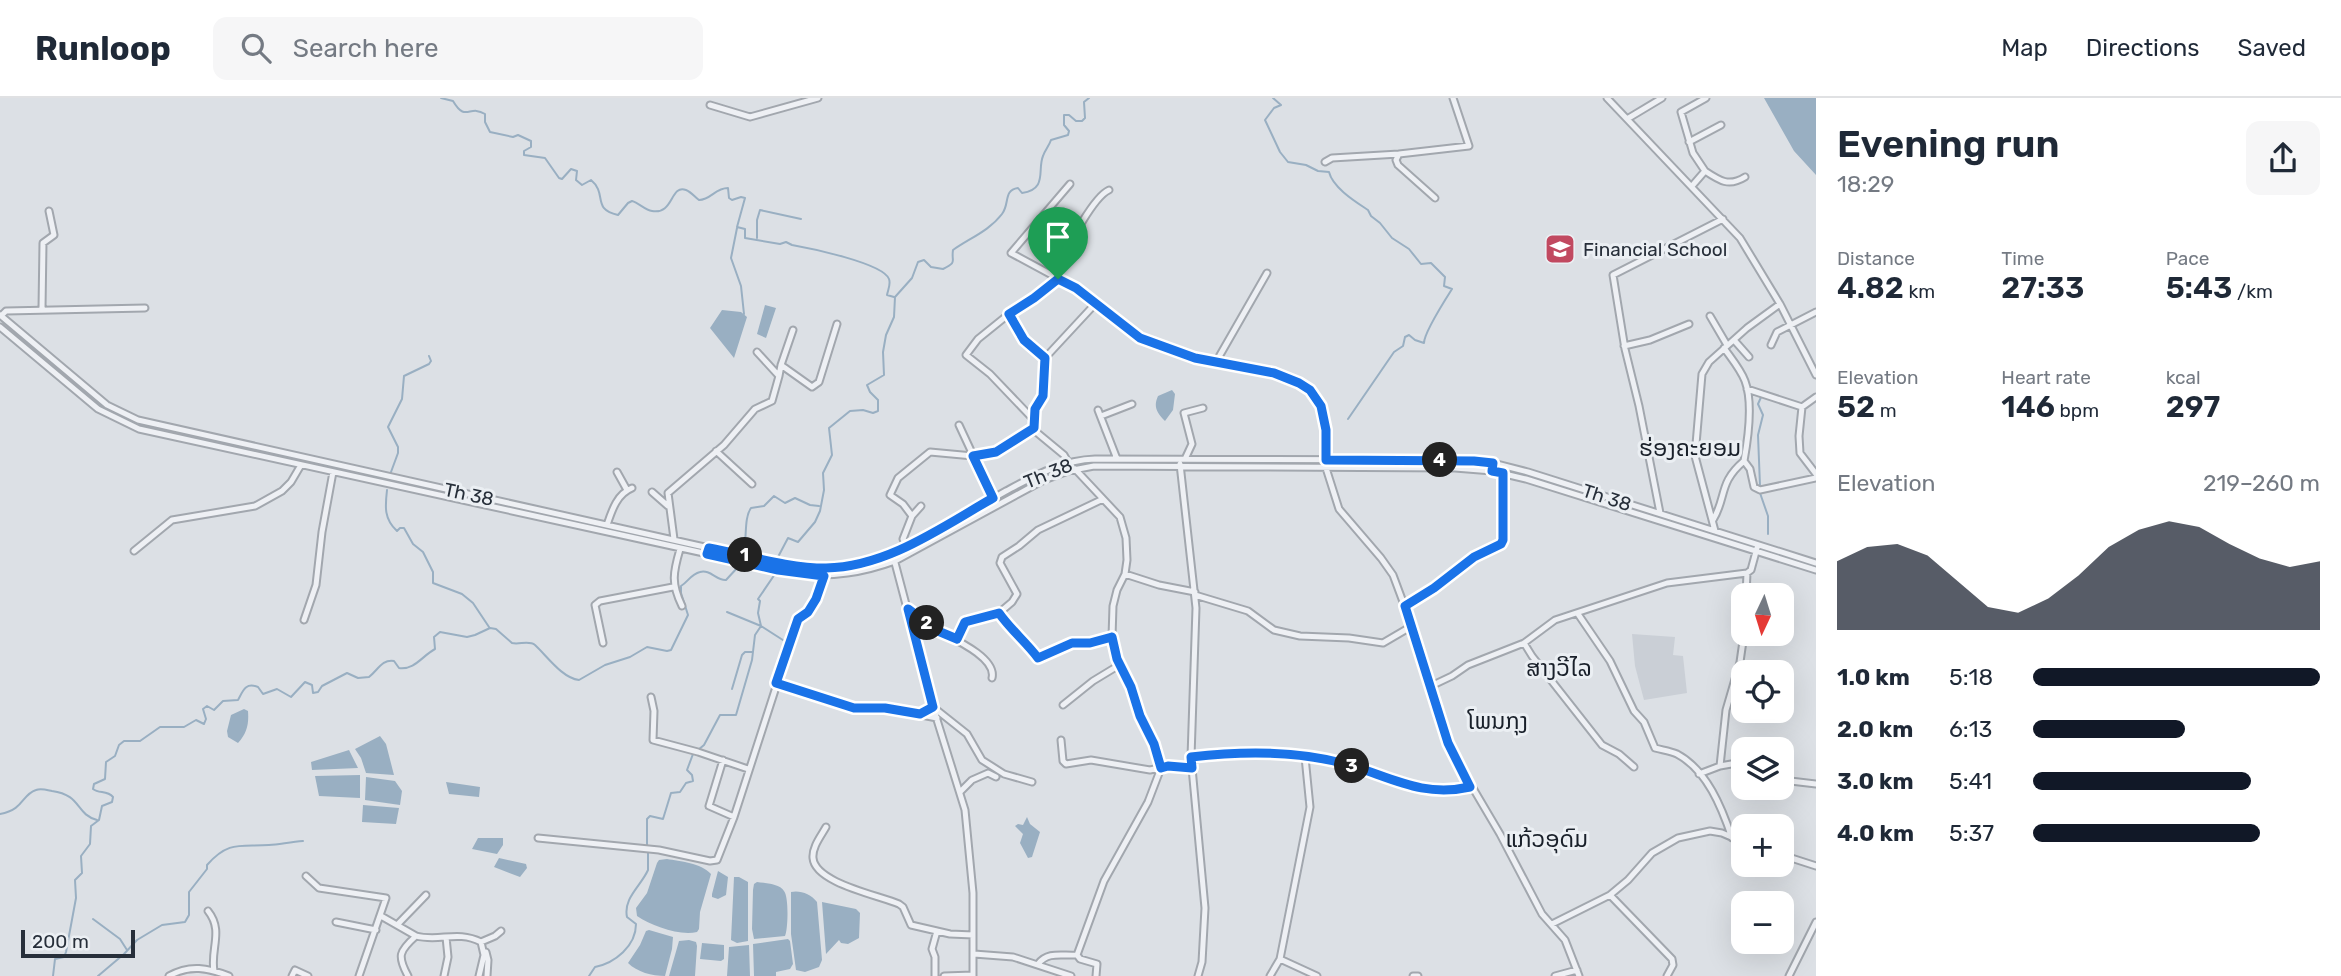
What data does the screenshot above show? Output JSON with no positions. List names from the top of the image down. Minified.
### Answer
{"streets":{"street":["Th 38"]},"districts":["ຮ່ອງຄະຍອມ","ສາງວີໄລ","ໂພນກຸງ","ແກ້ວອຸດົມ"],"places":{"school or university":["Financial School"]},"scale_bar":"200 m","north":"bottom","page":{"header":"Runloop","search":"Search here","nav":["Map","Directions","Saved"],"heading":["Evening run","18:29"],"stats":[["Distance","4.82 km"],["Time","27:33"],["Pace","5:43 /km"],["Elevation","52 m"],["Heart rate","146 bpm"],["kcal","297"]],"pins":["4","1","2","3"],"chart":["Elevation","219–260 m"],"map_buttons":["+","−"],"list":[{"name":"1.0 km","note":"5:18"},{"name":"2.0 km","note":"6:13"},{"name":"3.0 km","note":"5:41"},{"name":"4.0 km","note":"5:37"}],"scale":"200 m"}}
